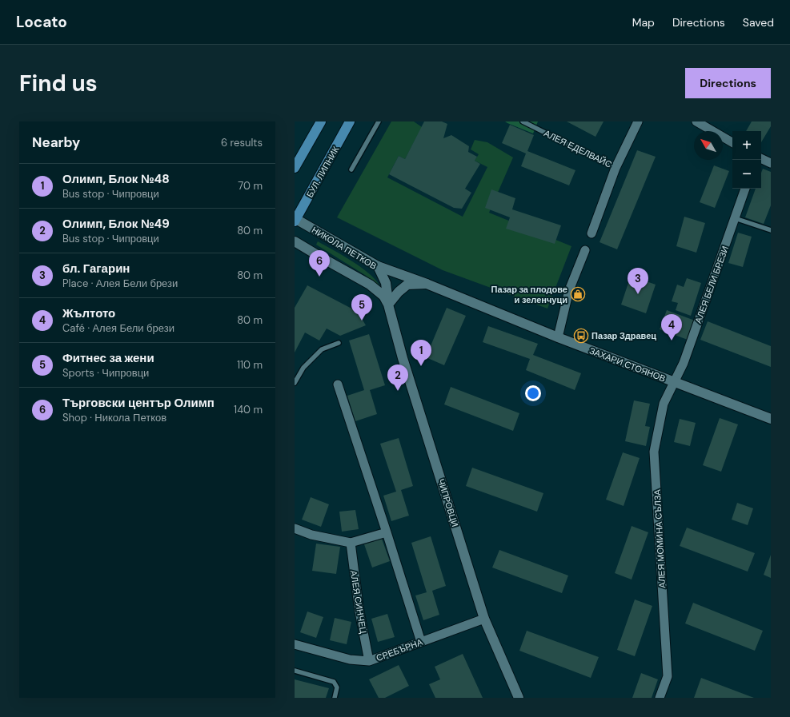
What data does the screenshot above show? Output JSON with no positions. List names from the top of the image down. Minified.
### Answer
{"streets":{"main road":["БУЛ. ЛИПНИК","НИКОЛА ПЕТКОВ","ЗАХАРИ СТОЯНОВ","ЧИПРОВЦИ"],"street":["АЛЕЯ ЕДЕЛВАЙС","АЛЕЯ БЕЛИ БРЕЗИ","АЛЕЯ МОМИНА СЪЛЗА","АЛЕЯ СИНЧЕЦ","СРЕБЪРНА"]},"crossings":[["БУЛ. ЛИПНИК","НИКОЛА ПЕТКОВ"],["НИКОЛА ПЕТКОВ","ЗАХАРИ СТОЯНОВ"],["НИКОЛА ПЕТКОВ","ЧИПРОВЦИ"],["АЛЕЯ БЕЛИ БРЕЗИ","ЗАХАРИ СТОЯНОВ"],["АЛЕЯ БЕЛИ БРЕЗИ","АЛЕЯ МОМИНА СЪЛЗА"],["ЗАХАРИ СТОЯНОВ","АЛЕЯ МОМИНА СЪЛЗА"],["ЧИПРОВЦИ","СРЕБЪРНА"],["АЛЕЯ СИНЧЕЦ","СРЕБЪРНА"]],"places":{"shop":["Пазар за плодове и зеленчуци"],"bus stop":["Пазар Здравец"]},"north":"top left","page":{"header":"Locato","nav":["Map","Directions","Saved"],"buttons":"Directions","title":"Find us","heading":["Nearby","6 results"],"map_buttons":["+","−"],"list":[{"mark":"1","name":"Олимп, Блок №48","note":"Bus stop · Чипровци","value":"70 m"},{"mark":"2","name":"Олимп, Блок №49","note":"Bus stop · Чипровци","value":"80 m"},{"mark":"3","name":"бл. Гагарин","note":"Place · Алея Бели брези","value":"80 m"},{"mark":"4","name":"Жълтото","note":"Café · Алея Бели брези","value":"80 m"},{"mark":"5","name":"Фитнес за жени","note":"Sports · Чипровци","value":"110 m"},{"mark":"6","name":"Търговски център Олимп","note":"Shop · Никола Петков","value":"140 m"}],"pins":["6","3","5","4","1","2"]}}
